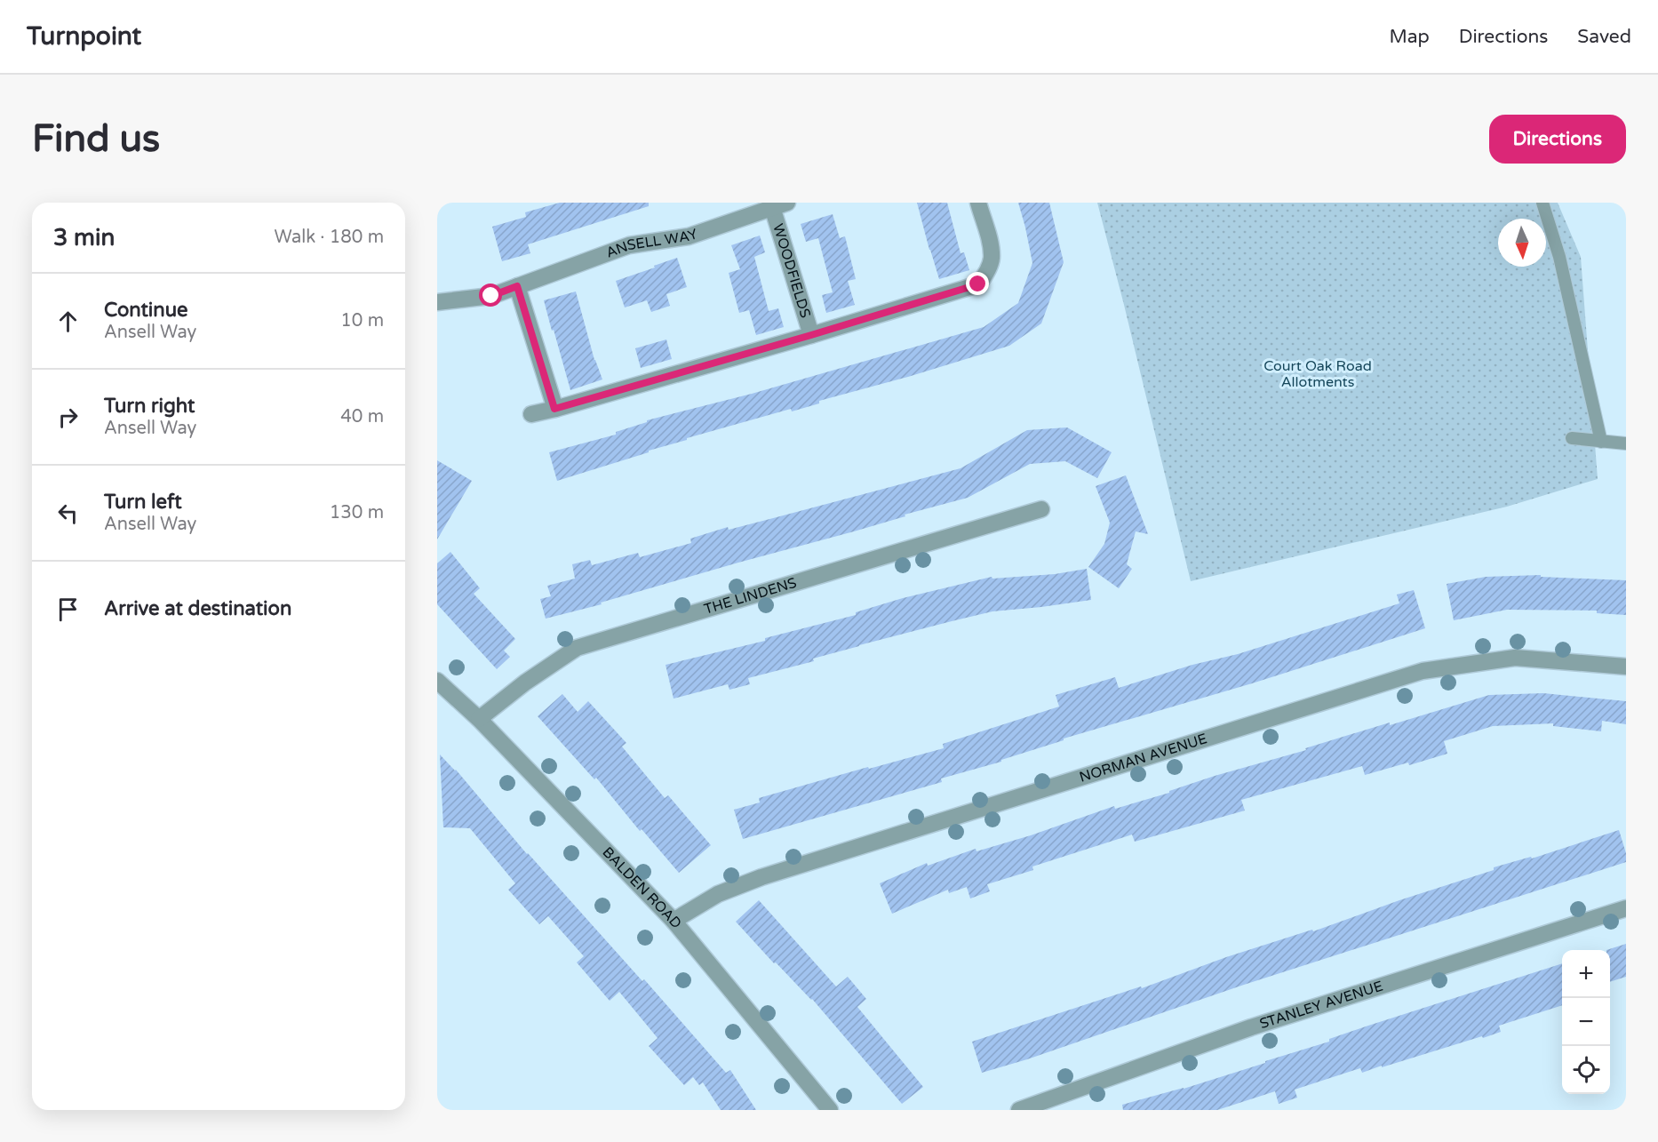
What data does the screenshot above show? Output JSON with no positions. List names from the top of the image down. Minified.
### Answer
{"streets":{"street":["ANSELL WAY","WOODFIELDS","THE LINDENS","NORMAN AVENUE","BALDEN ROAD","STANLEY AVENUE"]},"crossings":[["ANSELL WAY","WOODFIELDS"],["THE LINDENS","BALDEN ROAD"],["NORMAN AVENUE","BALDEN ROAD"]],"parks":["Court Oak Road Allotments"],"north":"bottom","page":{"header":"Turnpoint","nav":["Map","Directions","Saved"],"buttons":"Directions","title":"Find us","heading":["3 min","Walk · 180 m"],"list":[["Continue","Ansell Way","10 m"],["Turn right","Ansell Way","40 m"],["Turn left","Ansell Way","130 m"],"Arrive at destination"],"map_buttons":["+","−"]}}
